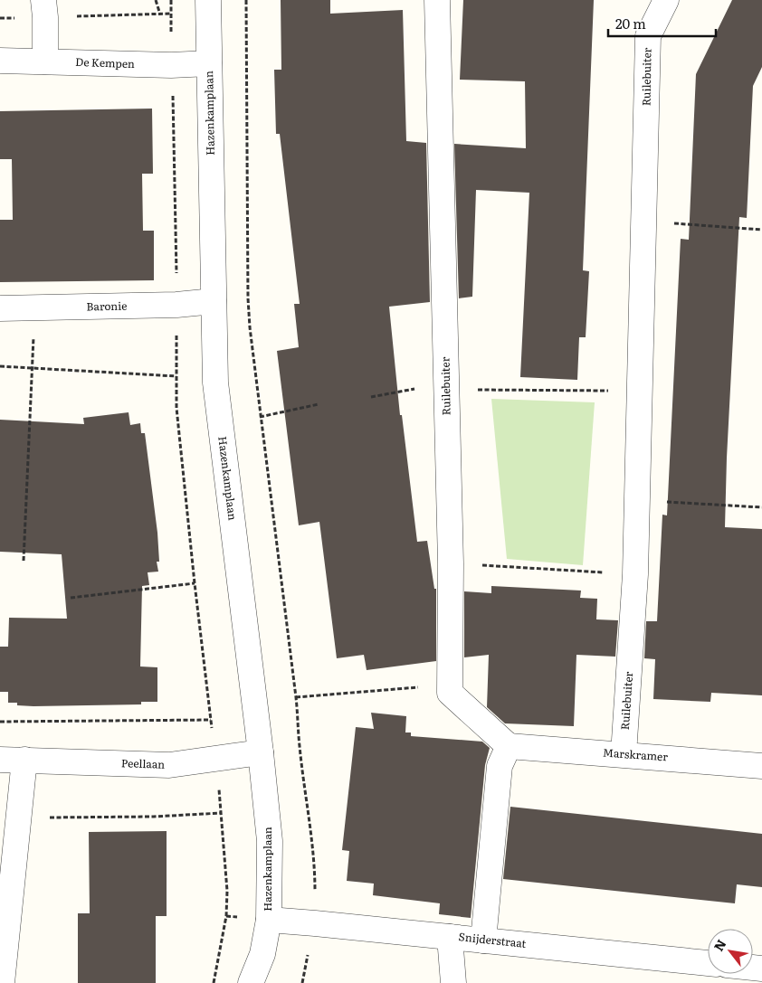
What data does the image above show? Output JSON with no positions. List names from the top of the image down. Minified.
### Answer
{"streets":{"street":["De Kempen","Ruilebuiter","Hazenkamplaan","Baronie","Marskramer","Peellaan","Snijderstraat"]},"crossings":[["De Kempen","Hazenkamplaan"],["Ruilebuiter","Marskramer"],["Hazenkamplaan","Baronie"],["Hazenkamplaan","Peellaan"],["Hazenkamplaan","Snijderstraat"]],"scale_bar":"20 m","north":"top left"}
